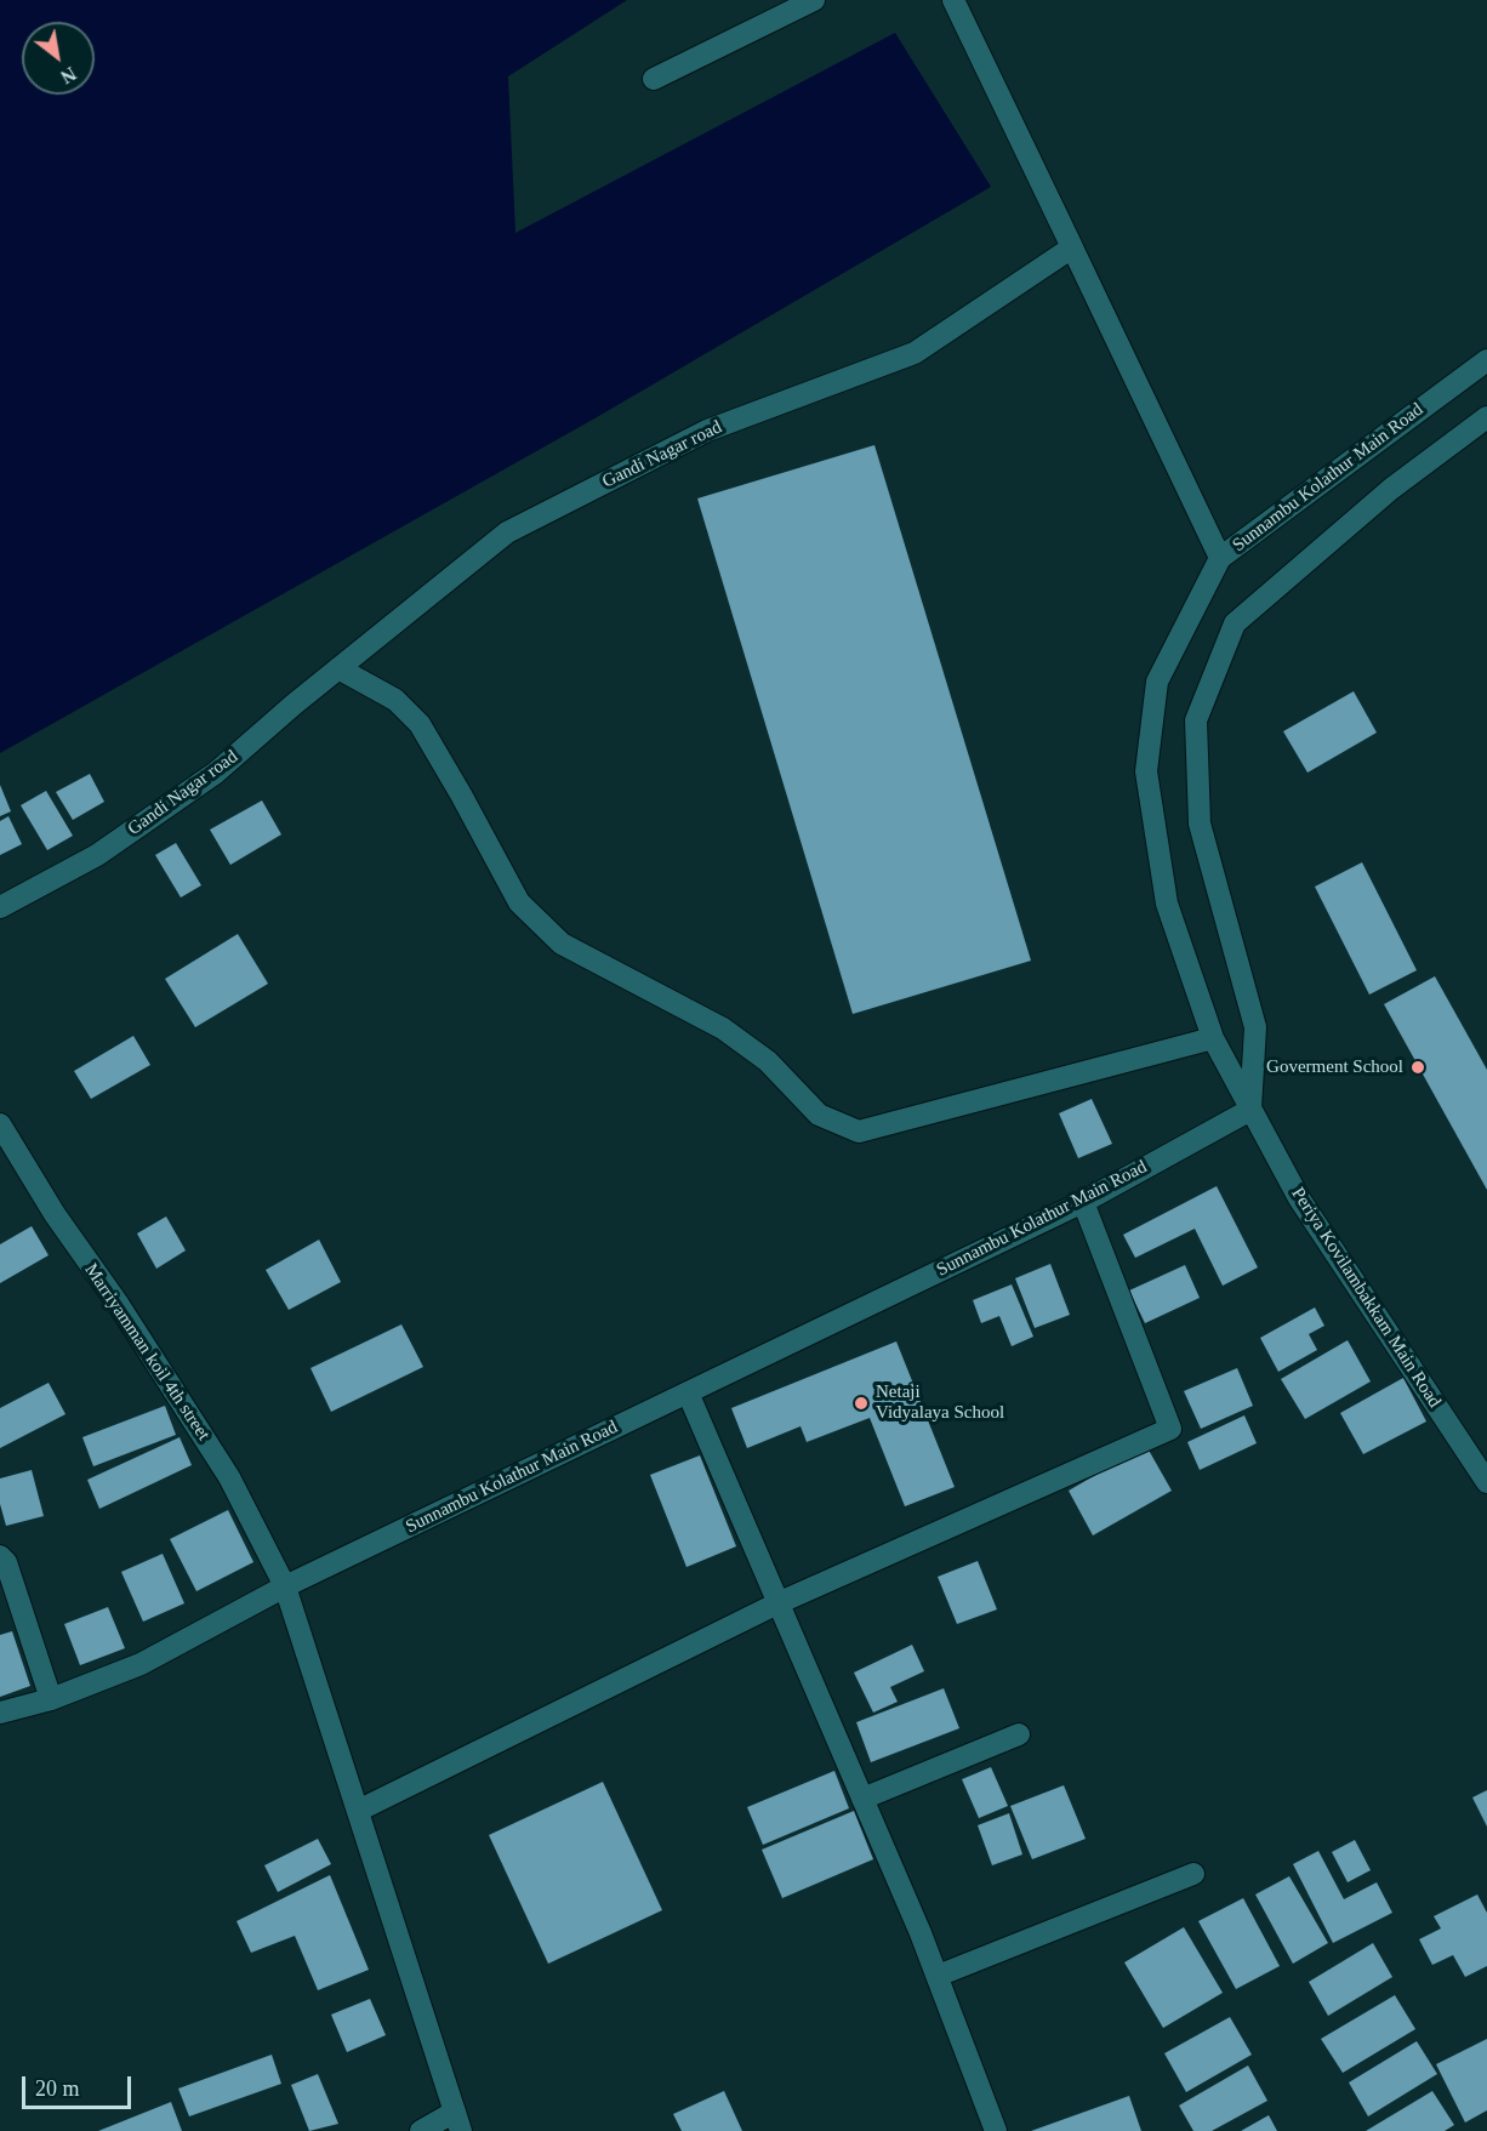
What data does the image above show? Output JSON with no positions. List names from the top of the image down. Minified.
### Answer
{"streets":{"street":["Gandi Nagar road","Sunnambu Kolathur Main Road","Periya Kovilambakkam Main Road","Marriyamman koil 4th street"]},"crossings":[["Sunnambu Kolathur Main Road","Periya Kovilambakkam Main Road"],["Sunnambu Kolathur Main Road","Marriyamman koil 4th street"]],"places":["Goverment School","Netaji Vidyalaya School"],"scale_bar":"20 m","north":"bottom right"}
